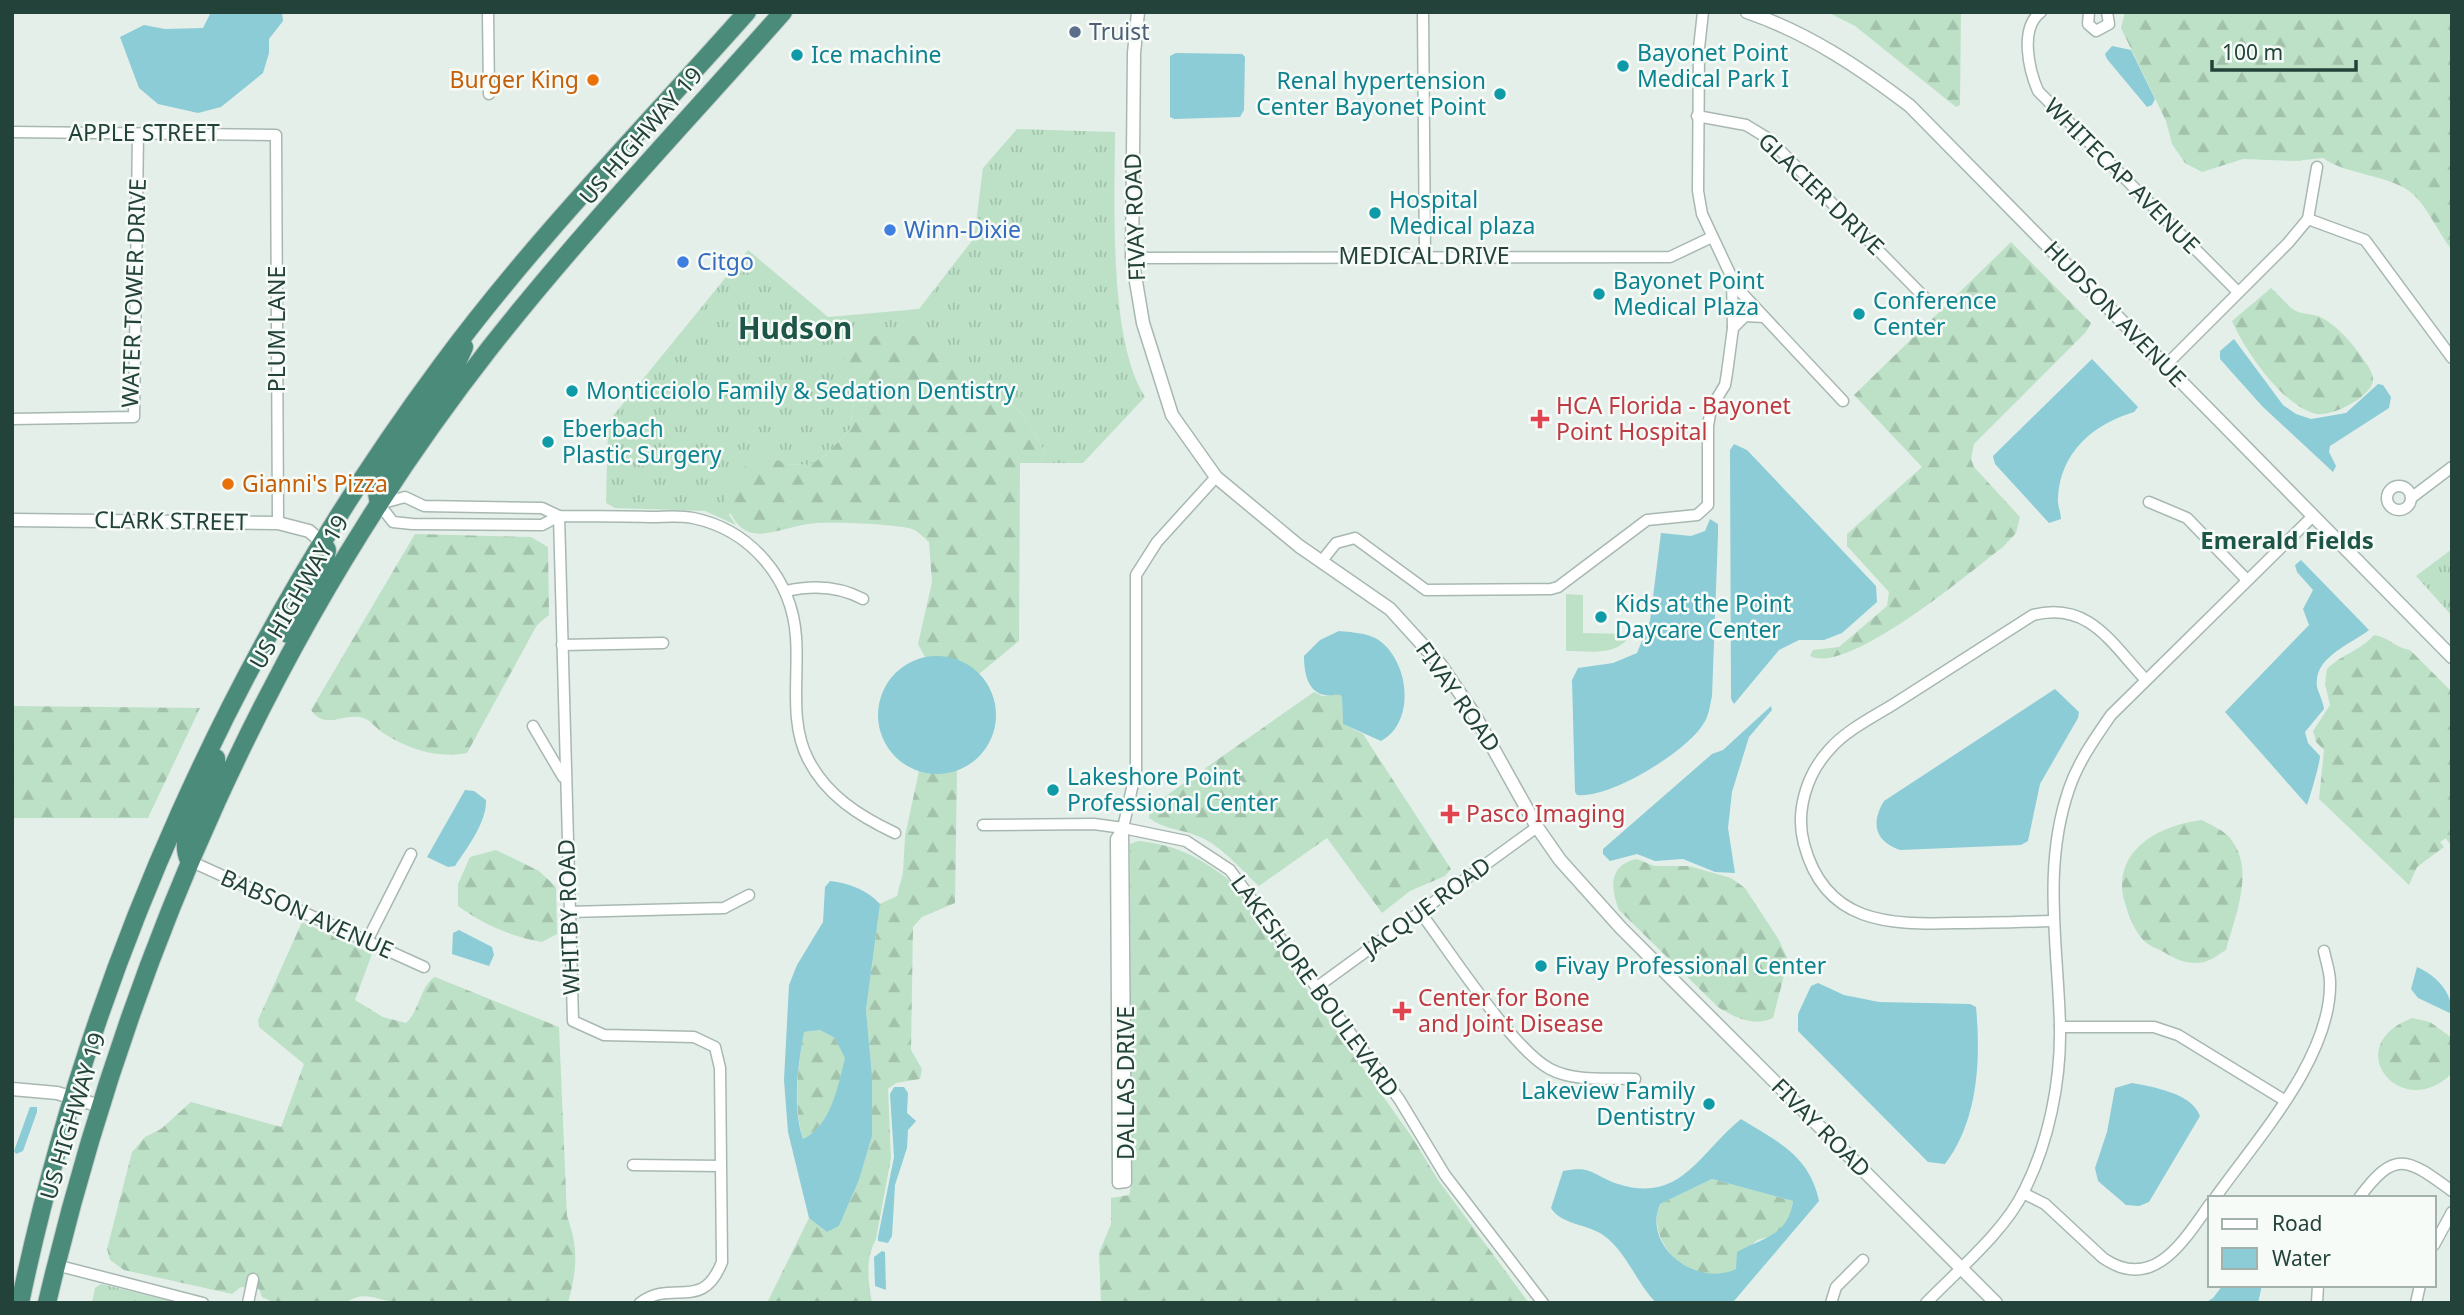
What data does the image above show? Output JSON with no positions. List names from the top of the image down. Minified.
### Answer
{"streets":{"highway":["US HIGHWAY 19"],"street":["APPLE STREET","WHITECAP AVENUE","GLACIER DRIVE","FIVAY ROAD","MEDICAL DRIVE","WATER TOWER DRIVE","HUDSON AVENUE","PLUM LANE","CLARK STREET","JACQUE ROAD","BABSON AVENUE","WHITBY ROAD","LAKESHORE BOULEVARD","DALLAS DRIVE"]},"crossings":[["APPLE STREET","WATER TOWER DRIVE"],["APPLE STREET","PLUM LANE"],["US HIGHWAY 19","CLARK STREET"],["US HIGHWAY 19","BABSON AVENUE"],["FIVAY ROAD","MEDICAL DRIVE"],["FIVAY ROAD","JACQUE ROAD"],["PLUM LANE","CLARK STREET"],["JACQUE ROAD","LAKESHORE BOULEVARD"],["LAKESHORE BOULEVARD","DALLAS DRIVE"]],"districts":["Hudson","Emerald Fields"],"places":{"other":["Truist","Ice machine","Bayonet Point Medical Park I","Burger King","Renal hypertension Center Bayonet Point","Hospital Medical plaza","Winn-Dixie","Citgo","Bayonet Point Medical Plaza","Conference Center","Monticciolo Family & Sedation Dentistry","Eberbach Plastic Surgery","Gianni's Pizza","Kids at the Point Daycare Center","Lakeshore Point Professional Center","Fivay Professional Center","Lakeview Family Dentistry"],"health":["HCA Florida - Bayonet Point Hospital","Pasco Imaging","Center for Bone and Joint Disease"]},"legend":["Road","Water"],"scale_bar":"100 m"}
